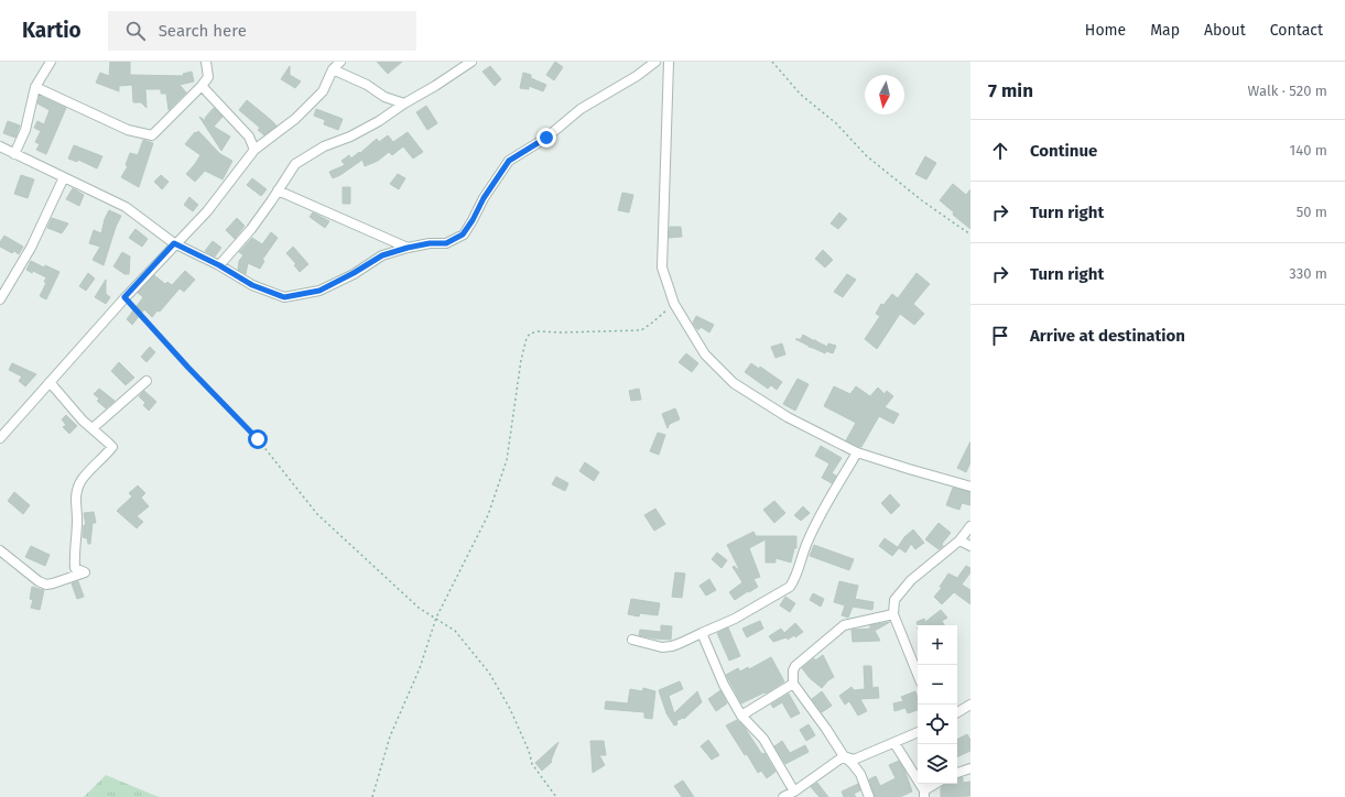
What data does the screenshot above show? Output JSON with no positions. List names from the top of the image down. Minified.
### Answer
{"north":"bottom","page":{"header":"Kartio","search":"Search here","nav":["Home","Map","About","Contact"],"heading":["7 min","Walk · 520 m"],"list":[["Continue","140 m"],["Turn right","50 m"],["Turn right","330 m"],"Arrive at destination"],"map_buttons":["+","−"]}}
